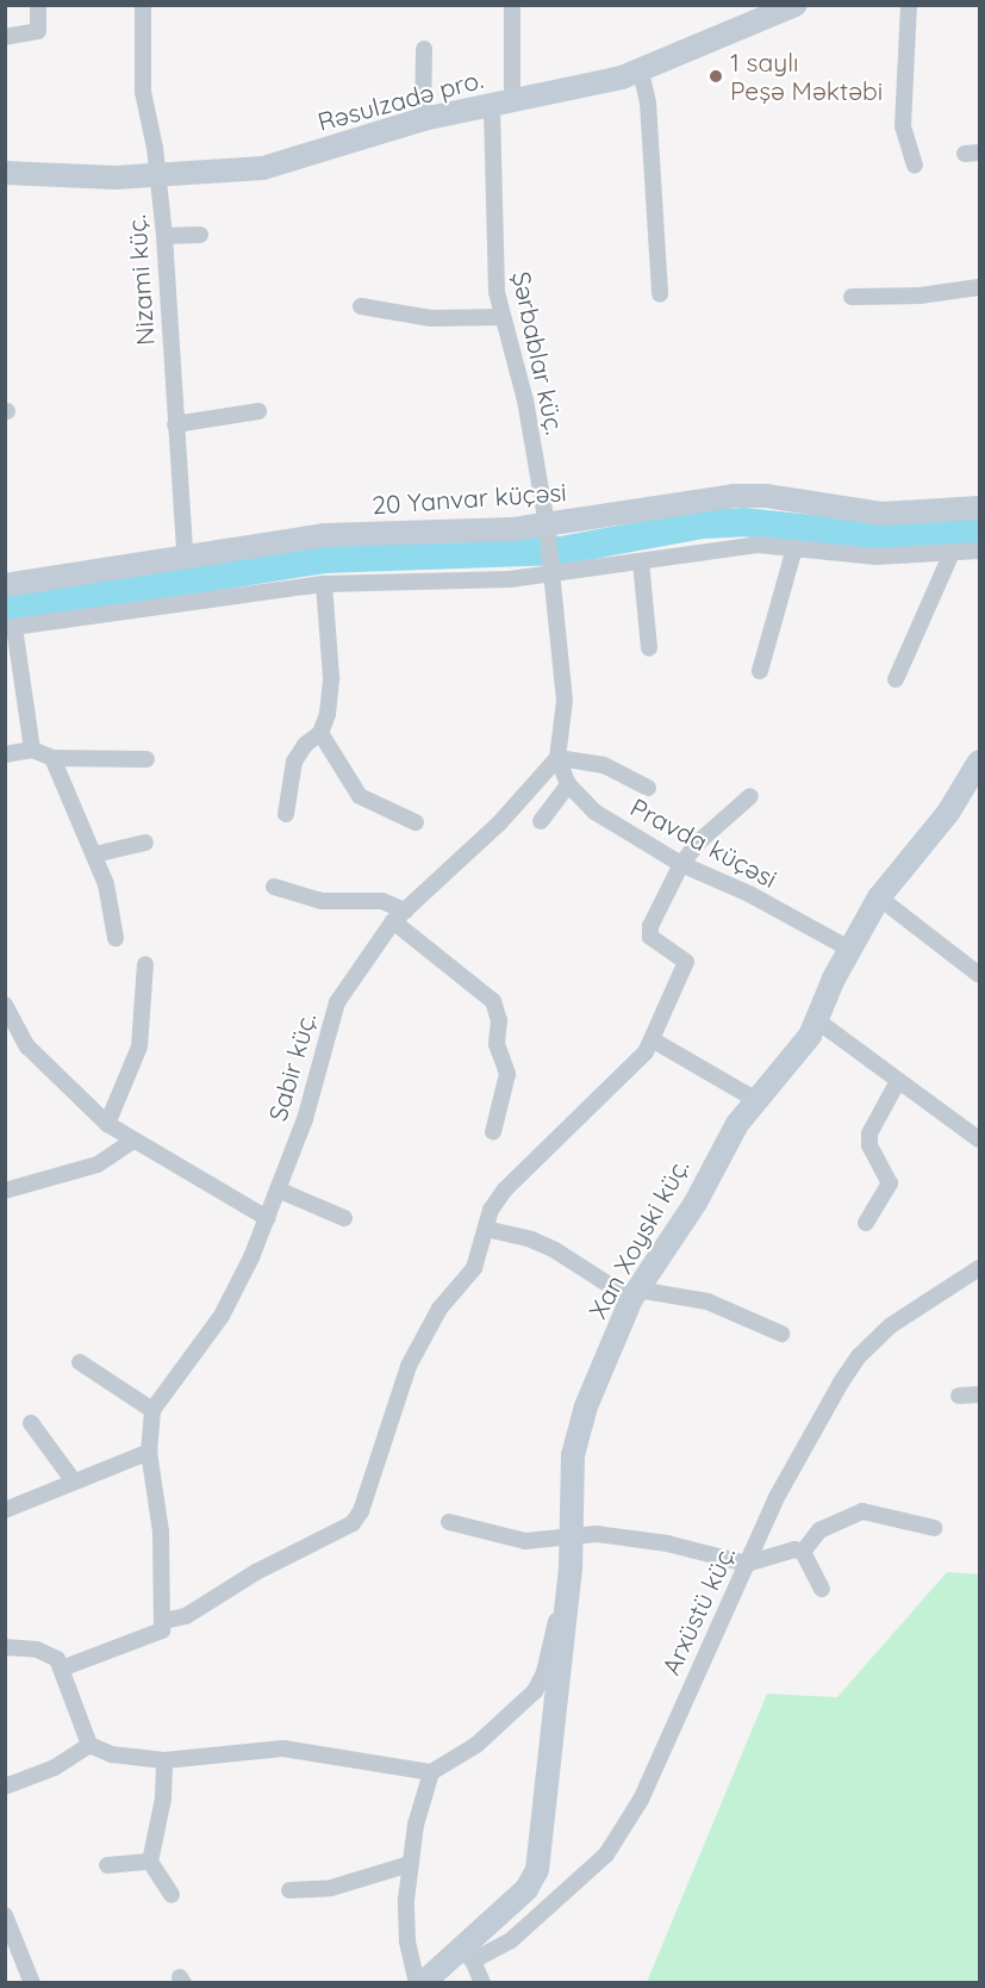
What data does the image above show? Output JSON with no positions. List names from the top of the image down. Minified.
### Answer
{"streets":{"street":["Rəsulzadə pro.","Nizami küç.","Şərbablar küç.","20 Yanvar küçəsi","Pravda küçəsi","Sabir küç.","Xan Xoyski küç.","Arxüstü küç."]},"crossings":[["Rəsulzadə pro.","Nizami küç."],["Rəsulzadə pro.","Şərbablar küç."],["Nizami küç.","20 Yanvar küçəsi"],["Şərbablar küç.","20 Yanvar küçəsi"],["Pravda küçəsi","Sabir küç."],["Pravda küçəsi","Xan Xoyski küç."],["Xan Xoyski küç.","Arxüstü küç."]],"places":["1 saylı Peşə Məktəbi"]}
